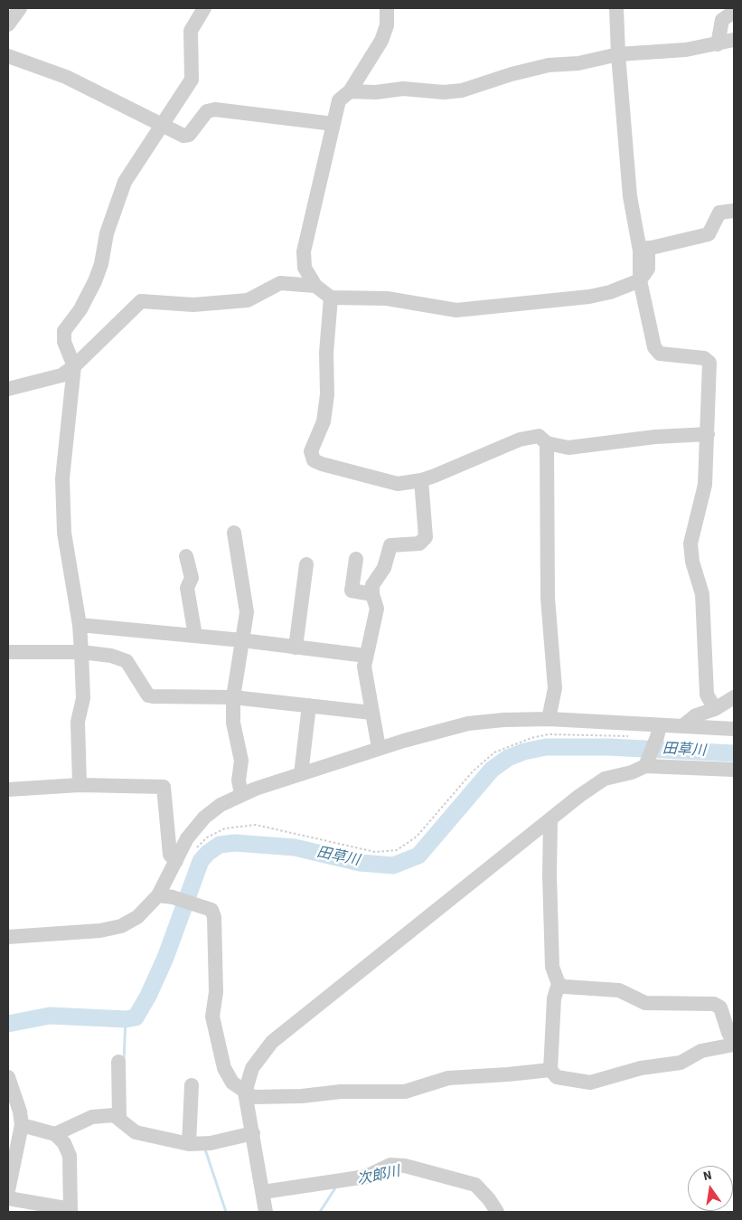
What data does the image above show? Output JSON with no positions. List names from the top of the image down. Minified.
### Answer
{"water":["田草川","次郎川"],"north":"top"}
